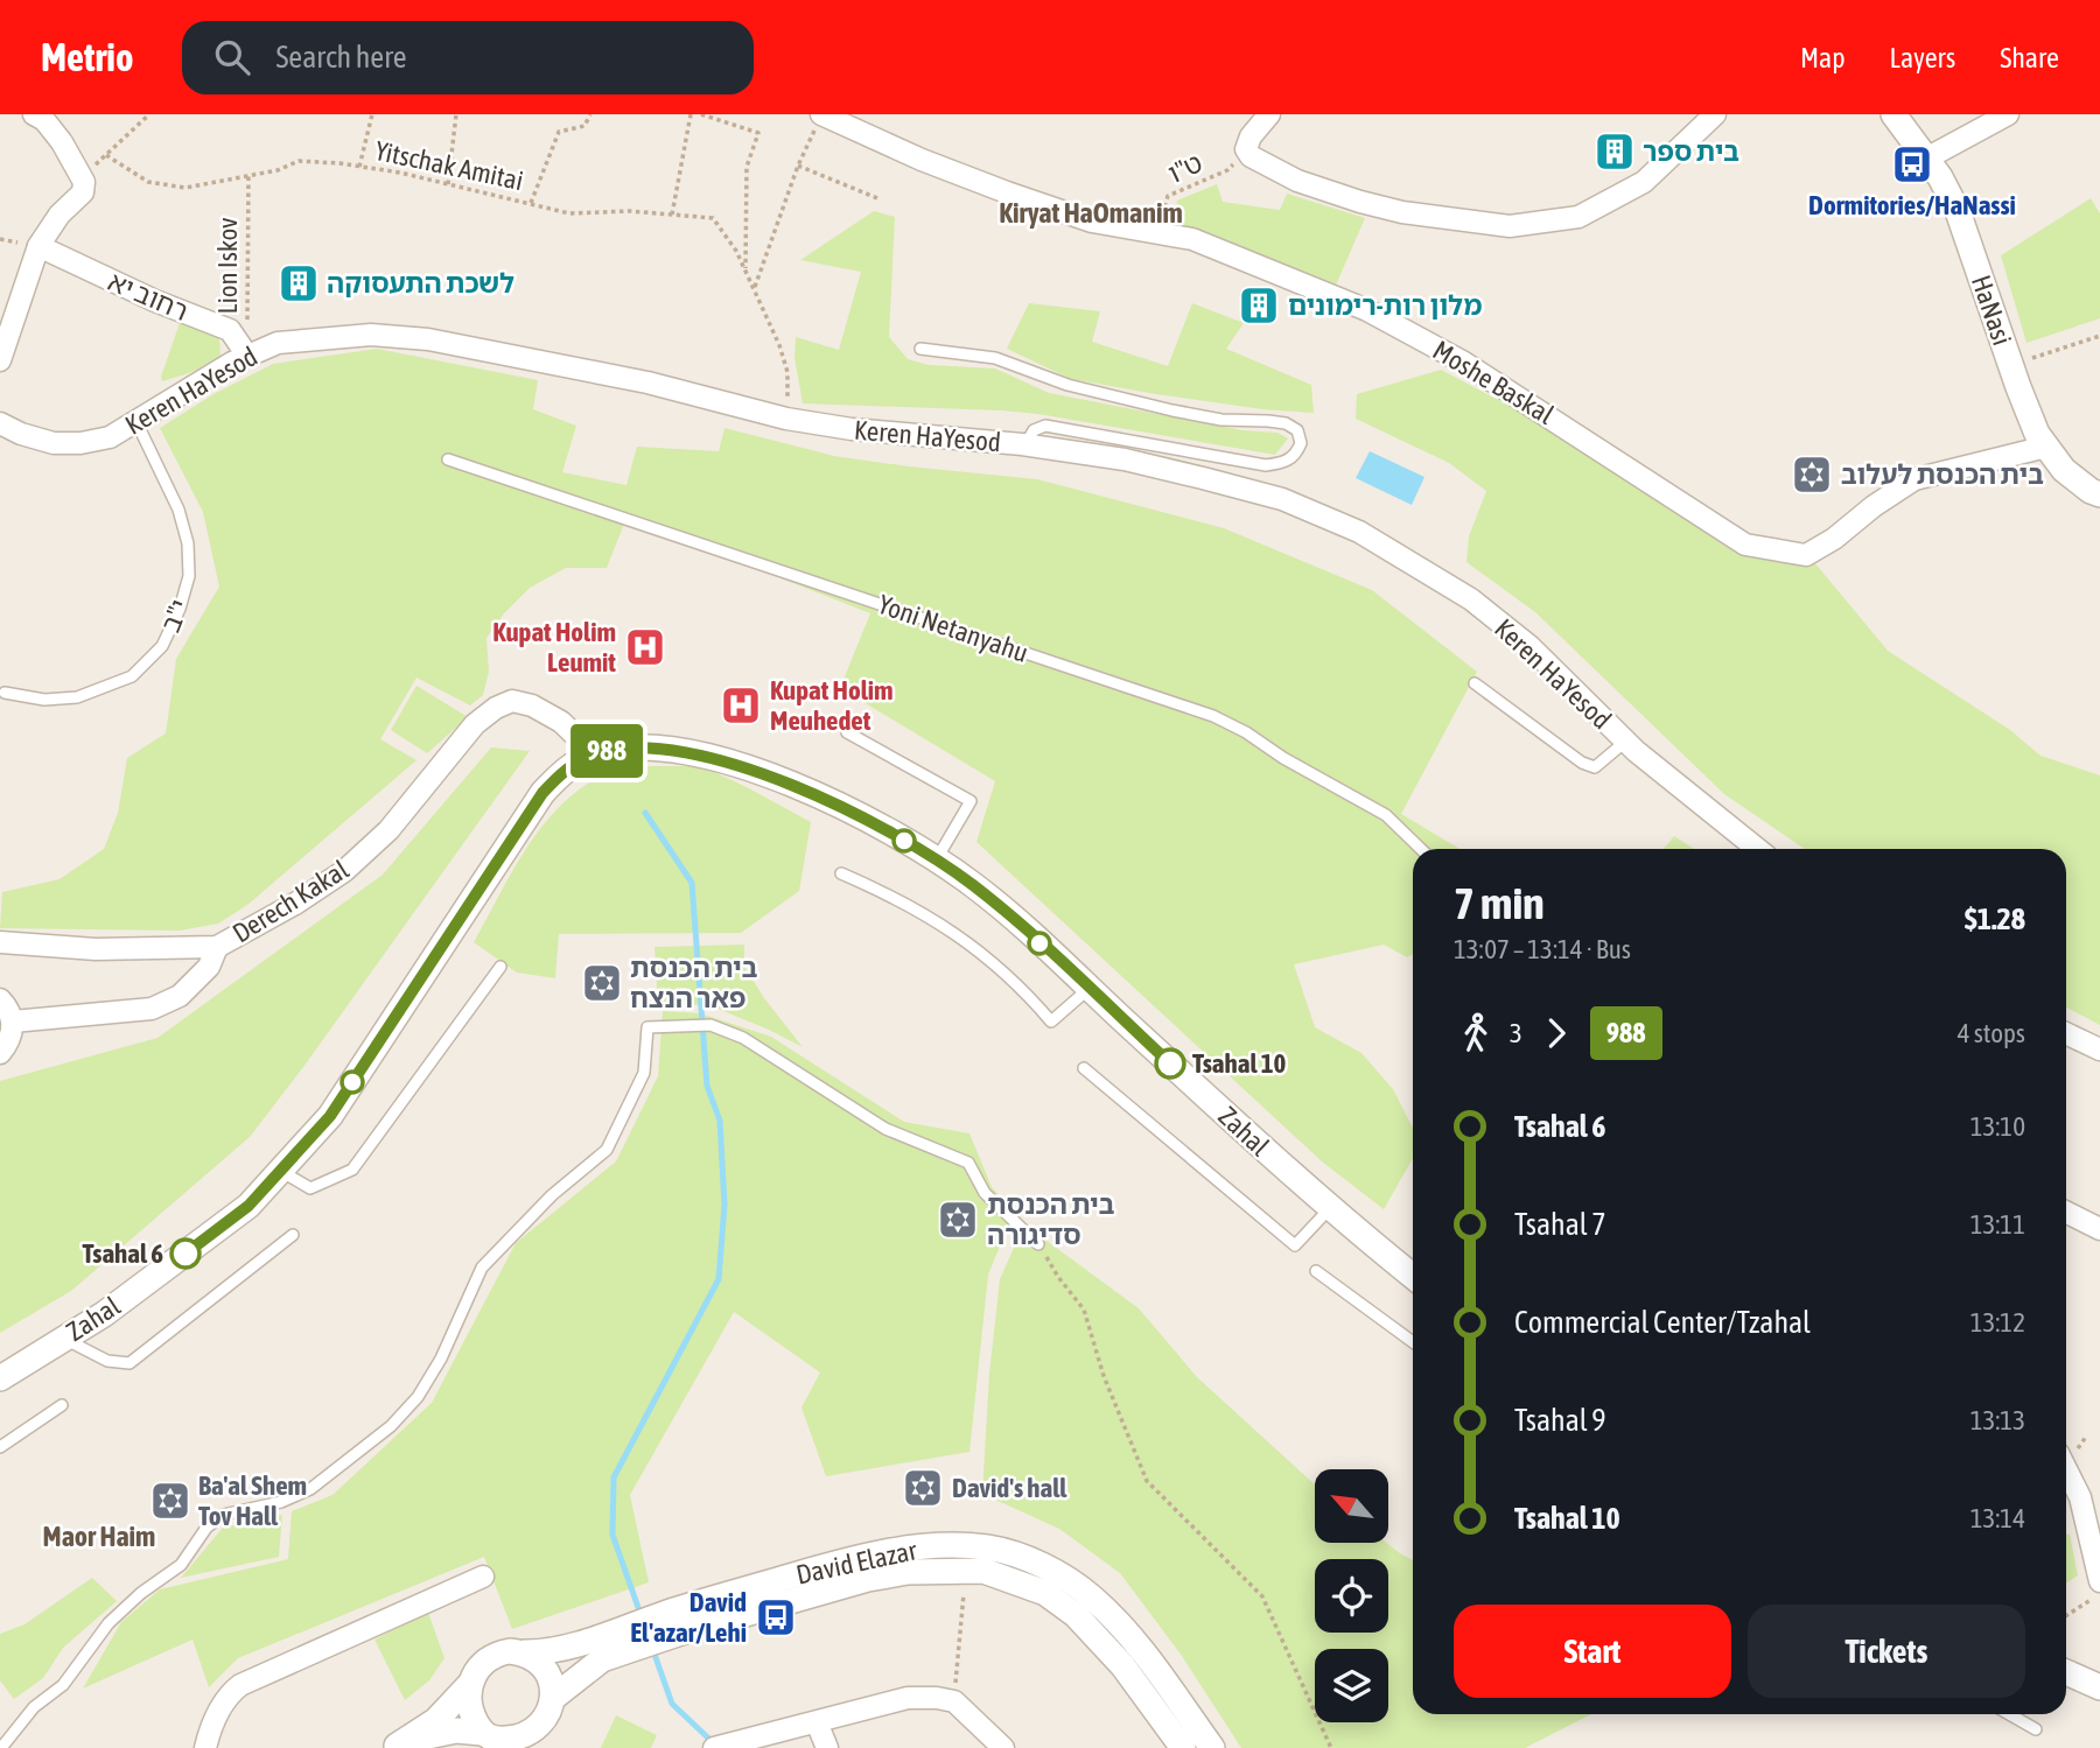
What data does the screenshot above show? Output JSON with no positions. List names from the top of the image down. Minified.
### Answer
{"streets":{"street":["רחוב יא","HaNasi","Moshe Baskal","Keren HaYesod","Derech Kakal","Zahal","David Elazar"],"lane":["י\"ב","Yoni Netanyahu"],"path":["Yitschak Amitai","ט\"ו","Lion Iskov"]},"crossings":[["Yitschak Amitai","Lion Iskov"],["Yitschak Amitai","Keren HaYesod"],["ט\"ו","Moshe Baskal"],["Lion Iskov","רחוב יא"],["Lion Iskov","Keren HaYesod"],["רחוב יא","Keren HaYesod"],["HaNasi","Moshe Baskal"],["Keren HaYesod","י\"ב"],["Derech Kakal","Zahal"]],"districts":["Kiryat HaOmanim","Maor Haim"],"places":{"building":["בית ספר","לשכת התעסוקה","מלון רות-רימונים"],"bus stop":["Dormitories/HaNassi","David El'azar/Lehi"],"synagogue":["בית הכנסת לעלוב","בית הכנסת פאר הנצח","בית הכנסת סדיגורה","David's hall","Ba'al Shem Tov Hall"],"hospital":["Kupat Holim Leumit","Kupat Holim Meuhedet"],"other":["Tsahal 10","Tsahal 6"]},"lines":["bus line 988"],"north":"top left","page":{"header":"Metrio","search":"Search here","nav":["Map","Layers","Share"],"on_map":"988","heading":["7 min","13:07 – 13:14 · Bus","$1.28"],"legs":["3","988","4 stops"],"list":[{"name":"Tsahal 6","value":"13:10"},{"name":"Tsahal 7","value":"13:11"},{"name":"Commercial Center/Tzahal","value":"13:12"},{"name":"Tsahal 9","value":"13:13"},{"name":"Tsahal 10","value":"13:14"}],"buttons":["Start","Tickets"]}}
